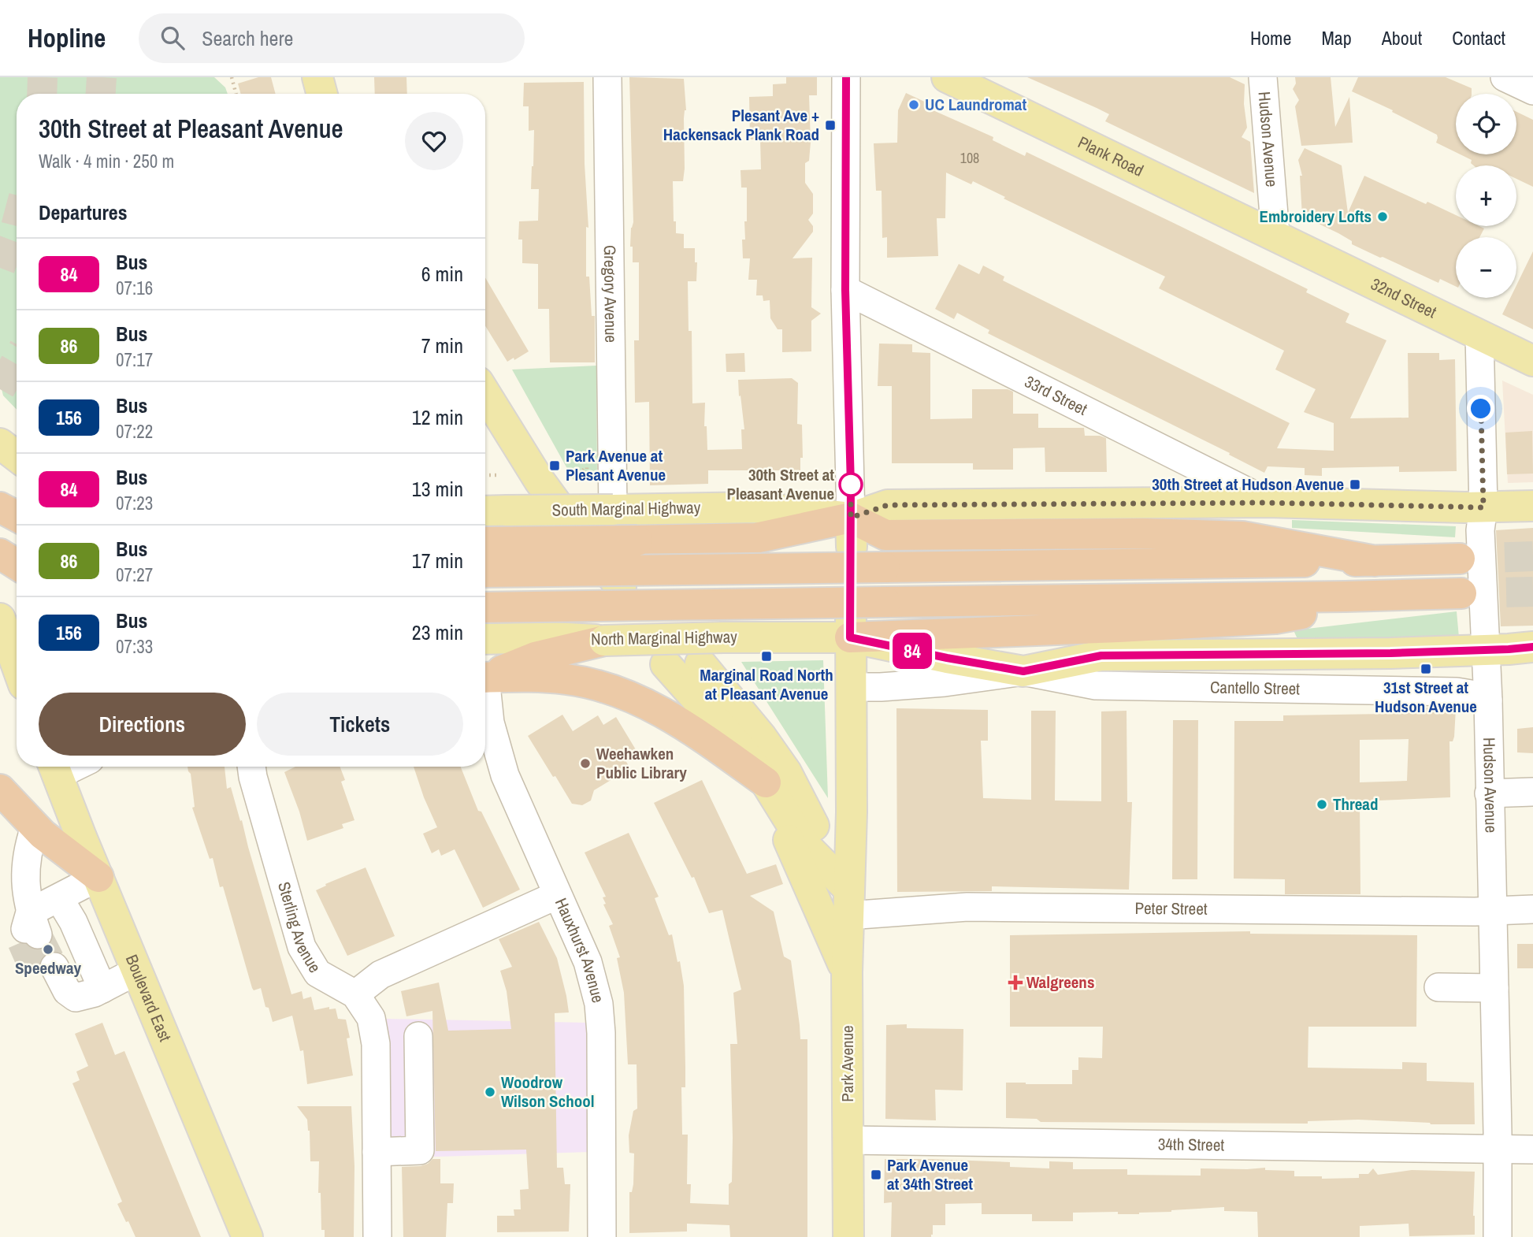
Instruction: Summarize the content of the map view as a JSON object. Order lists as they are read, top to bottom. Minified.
{"streets":{"main road":["Plank Road","32nd Street","South Marginal Highway","North Marginal Highway","Cantello Street","Boulevard East","Park Avenue"],"street":["Hudson Avenue","Gregory Avenue","33rd Street","Peter Street","Sterling Avenue","Hauxhurst Avenue","34th Street"]},"crossings":[["Hudson Avenue","Plank Road"],["Hudson Avenue","32nd Street"],["Hudson Avenue","South Marginal Highway"],["Hudson Avenue","Cantello Street"],["Hudson Avenue","Peter Street"],["Hudson Avenue","34th Street"],["Plank Road","32nd Street"],["Gregory Avenue","South Marginal Highway"],["33rd Street","South Marginal Highway"],["North Marginal Highway","Cantello Street"],["North Marginal Highway","Park Avenue"],["Cantello Street","Park Avenue"],["Peter Street","Park Avenue"],["Park Avenue","34th Street"]],"places":{"other":["UC Laundromat","Embroidery Lofts","30th Street at Pleasant Avenue","Weehawken Public Library","Thread","Speedway","Woodrow Wilson School"],"transit":["Plesant Ave + Hackensack Plank Road","Park Avenue at Plesant Avenue","30th Street at Hudson Avenue","Marginal Road North at Pleasant Avenue","31st Street at Hudson Avenue","Park Avenue at 34th Street"],"health":["Walgreens"]},"lines":["bus line 84"],"house_numbers":["108"],"page":{"header":"Hopline","search":"Search here","nav":["Home","Map","About","Contact"],"on_map":"84","map_buttons":["+","−"],"heading":[["30th Street at Pleasant Avenue","Walk · 4 min · 250 m"],"Departures"],"list":[{"mark":"84","name":"Bus","note":"07:16","value":"6 min"},{"mark":"86","name":"Bus","note":"07:17","value":"7 min"},{"mark":"156","name":"Bus","note":"07:22","value":"12 min"},{"mark":"84","name":"Bus","note":"07:23","value":"13 min"},{"mark":"86","name":"Bus","note":"07:27","value":"17 min"},{"mark":"156","name":"Bus","note":"07:33","value":"23 min"}],"buttons":["Directions","Tickets"]}}
